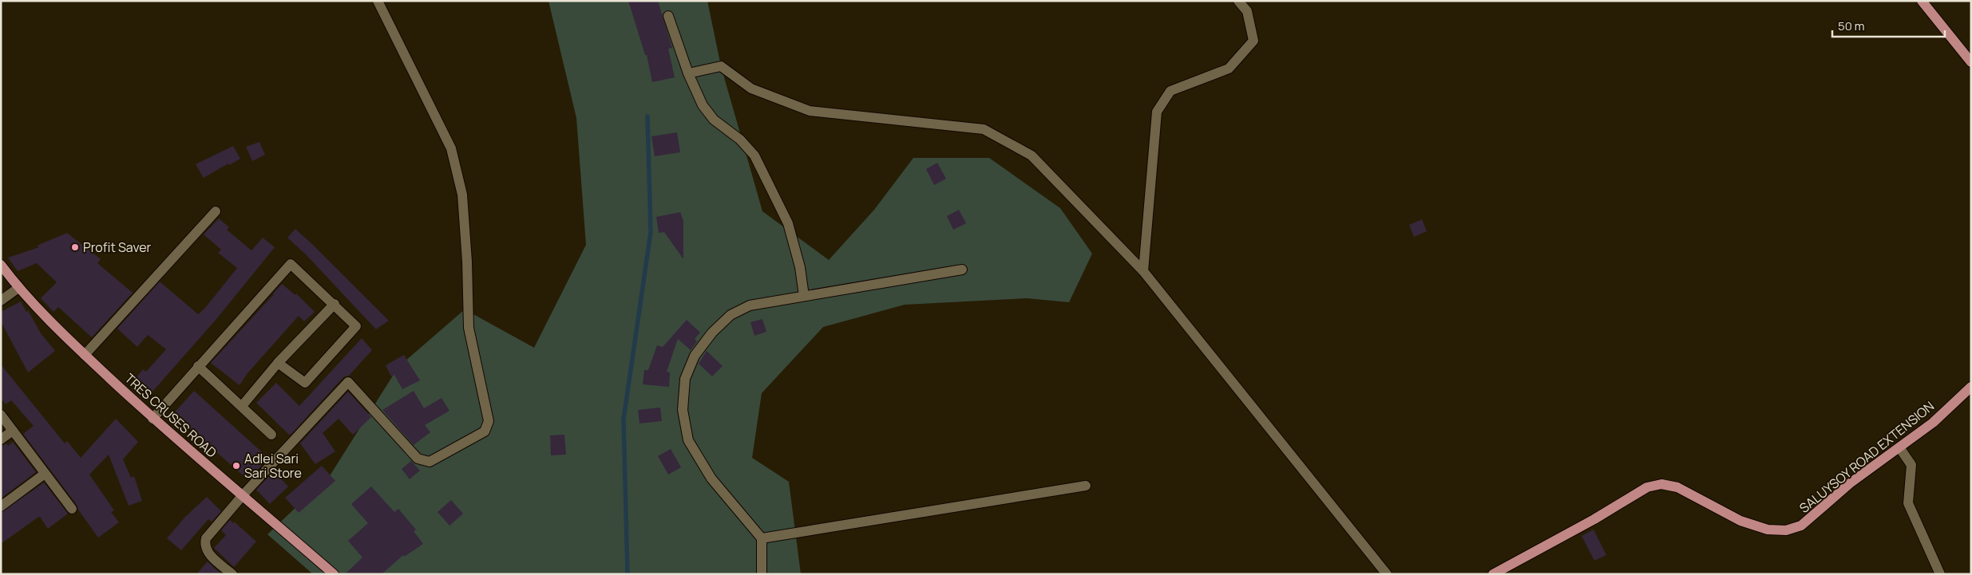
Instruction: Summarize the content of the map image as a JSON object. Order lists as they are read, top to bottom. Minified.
{"streets":{"main road":["TRES CRUSES ROAD","SALUYSOY ROAD EXTENSION"]},"places":["Profit Saver","Adlei Sari Sari Store"],"scale_bar":"50 m"}
